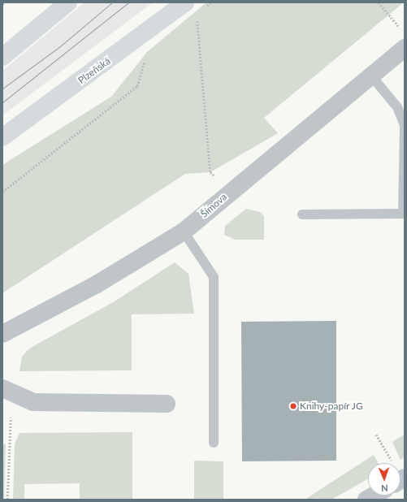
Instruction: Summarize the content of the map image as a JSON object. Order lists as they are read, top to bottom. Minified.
{"streets":{"main road":["Plzeňská"],"street":["Šímova"]},"places":["Knihy-papír JG"],"north":"bottom"}
